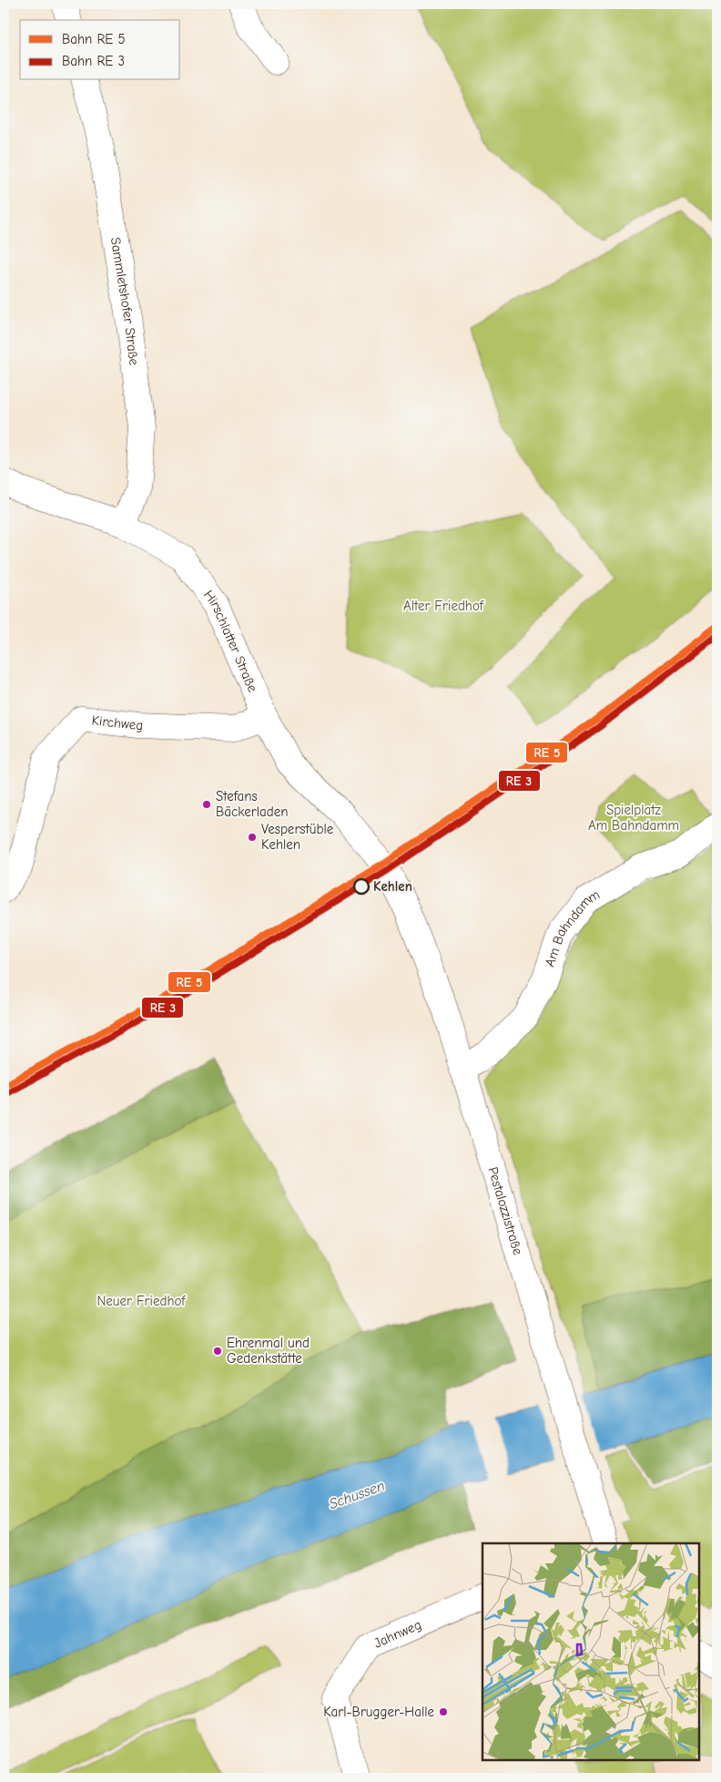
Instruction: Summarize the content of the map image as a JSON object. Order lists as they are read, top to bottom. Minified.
{"streets":{"street":["Sammletshofer Straße","Hirschlatter Straße","Kirchweg","Am Bahndamm","Pestalozzistraße","Jahnweg"]},"crossings":[["Sammletshofer Straße","Hirschlatter Straße"],["Hirschlatter Straße","Kirchweg"],["Hirschlatter Straße","Pestalozzistraße"],["Am Bahndamm","Pestalozzistraße"]],"water":["Schussen"],"parks":["Alter Friedhof","Spielplatz Am Bahndamm","Neuer Friedhof"],"places":["Stefans Bäckerladen","Vesperstüble Kehlen","Kehlen","Ehrenmal und Gedenkstätte","Karl-Brugger-Halle"],"legend":["Bahn RE 5","Bahn RE 3"]}
